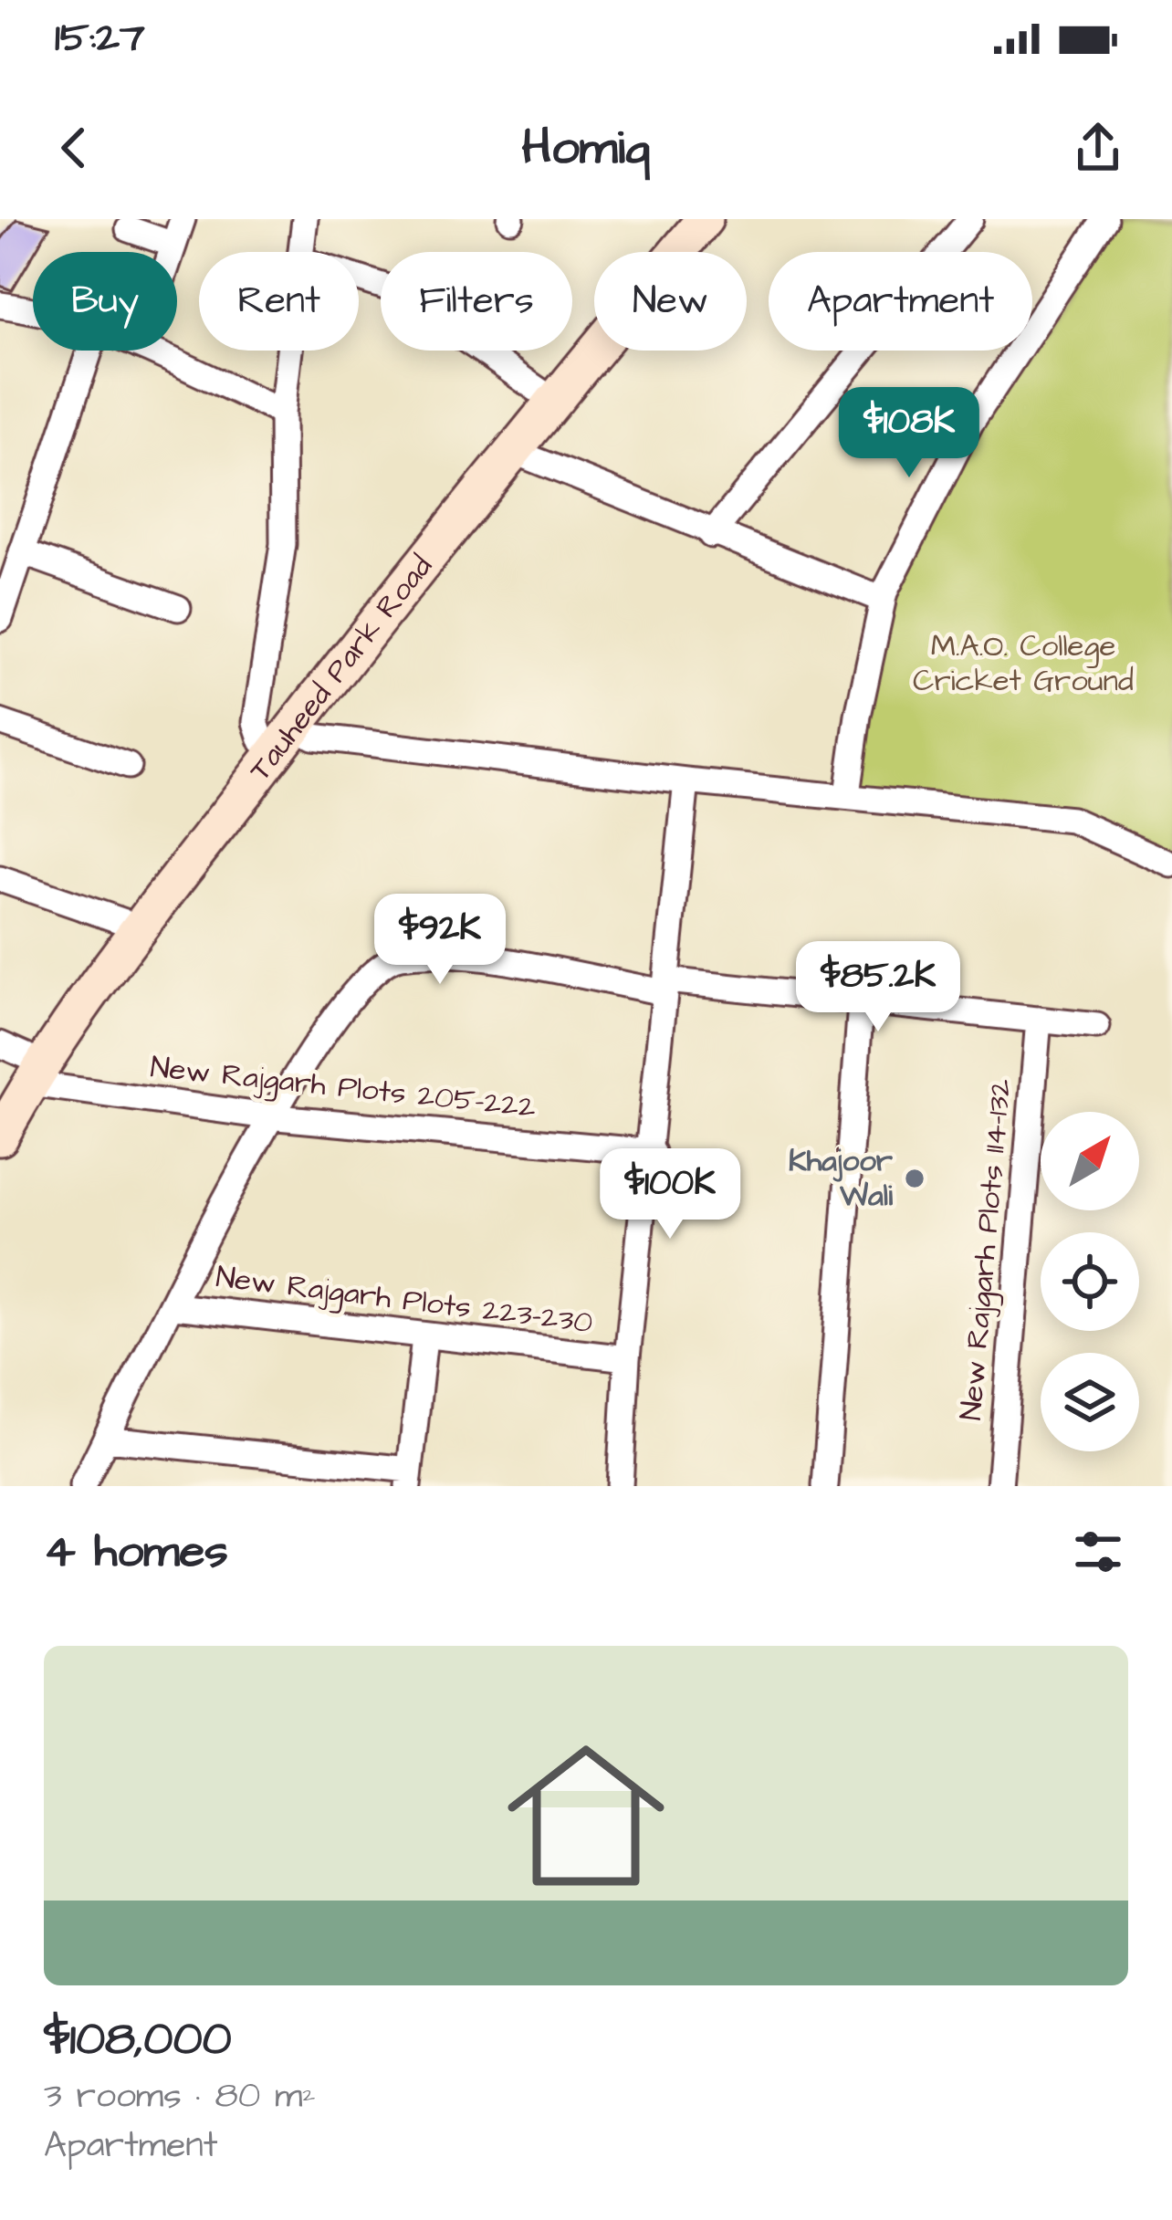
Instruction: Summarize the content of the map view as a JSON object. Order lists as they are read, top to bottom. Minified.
{"streets":{"main road":["Tauheed Park Road"],"street":["New Rajgarh Plots 205-222","New Rajgarh Plots 114-132","New Rajgarh Plots 223-230"]},"crossings":[["Tauheed Park Road","New Rajgarh Plots 205-222"]],"parks":["M.A.O. College Cricket Ground"],"places":["Khajoor Wali"],"north":"top right","page":{"status":"15:27","header":"Homiq","chip":["Buy","Rent","Filters","New","Apartment"],"price":["$108K","$92K","$85.2K","$100K"],"heading":"4 homes","list":[{"name":"$108,000","note":"3 rooms · 80 m² · Apartment"}]}}
